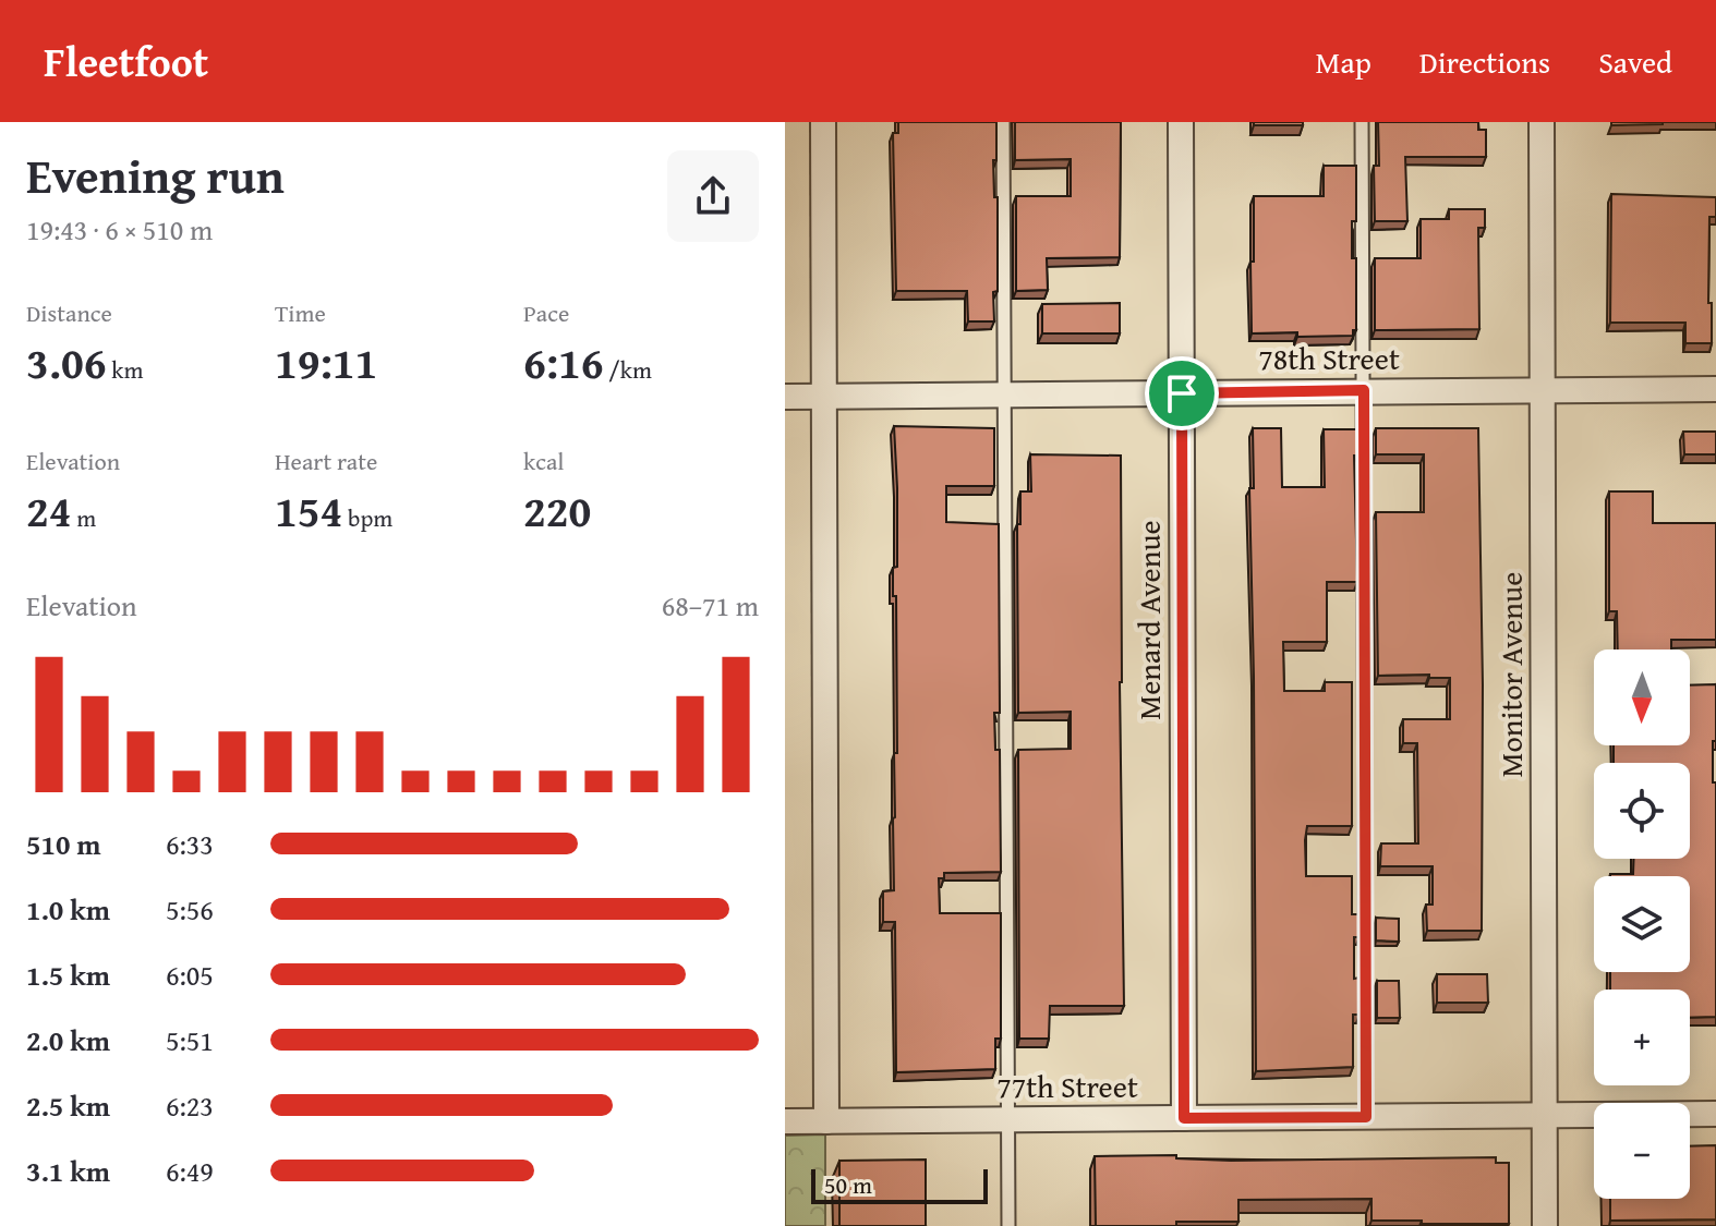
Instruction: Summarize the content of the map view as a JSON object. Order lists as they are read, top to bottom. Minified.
{"streets":{"street":["78th Street","Menard Avenue","Monitor Avenue","77th Street"]},"crossings":[["78th Street","Menard Avenue"],["78th Street","Monitor Avenue"],["Menard Avenue","77th Street"],["Monitor Avenue","77th Street"]],"scale_bar":"50 m","north":"bottom","page":{"header":"Fleetfoot","nav":["Map","Directions","Saved"],"heading":["Evening run","19:43 · 6 × 510 m"],"stats":[["Distance","3.06 km"],["Time","19:11"],["Pace","6:16 /km"],["Elevation","24 m"],["Heart rate","154 bpm"],["kcal","220"]],"chart":["Elevation","68–71 m"],"map_buttons":["+","−"],"list":[{"name":"510 m","note":"6:33"},{"name":"1.0 km","note":"5:56"},{"name":"1.5 km","note":"6:05"},{"name":"2.0 km","note":"5:51"},{"name":"2.5 km","note":"6:23"},{"name":"3.1 km","note":"6:49"}],"scale":"50 m"}}
